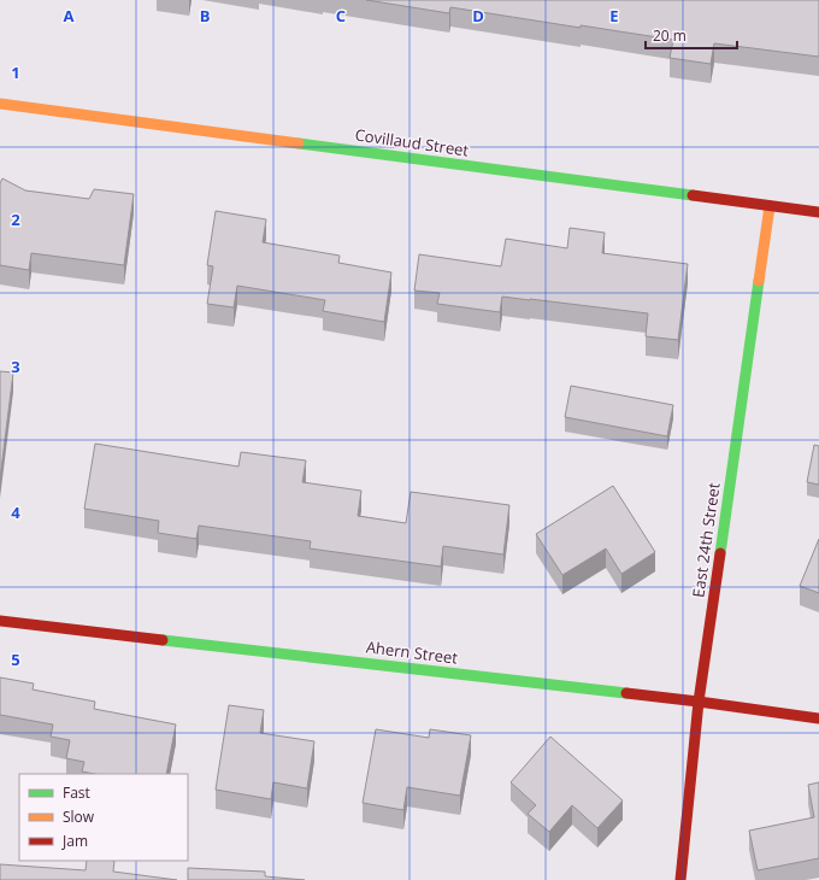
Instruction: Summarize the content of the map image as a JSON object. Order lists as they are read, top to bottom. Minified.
{"streets":{"street":["Covillaud Street","East 24th Street","Ahern Street"]},"crossings":[["Covillaud Street","East 24th Street"],["East 24th Street","Ahern Street"]],"legend":["Fast","Slow","Jam"],"scale_bar":"20 m","grid":{"columns":["A","B","C","D","E"],"rows":["1","2","3","4","5"]}}
